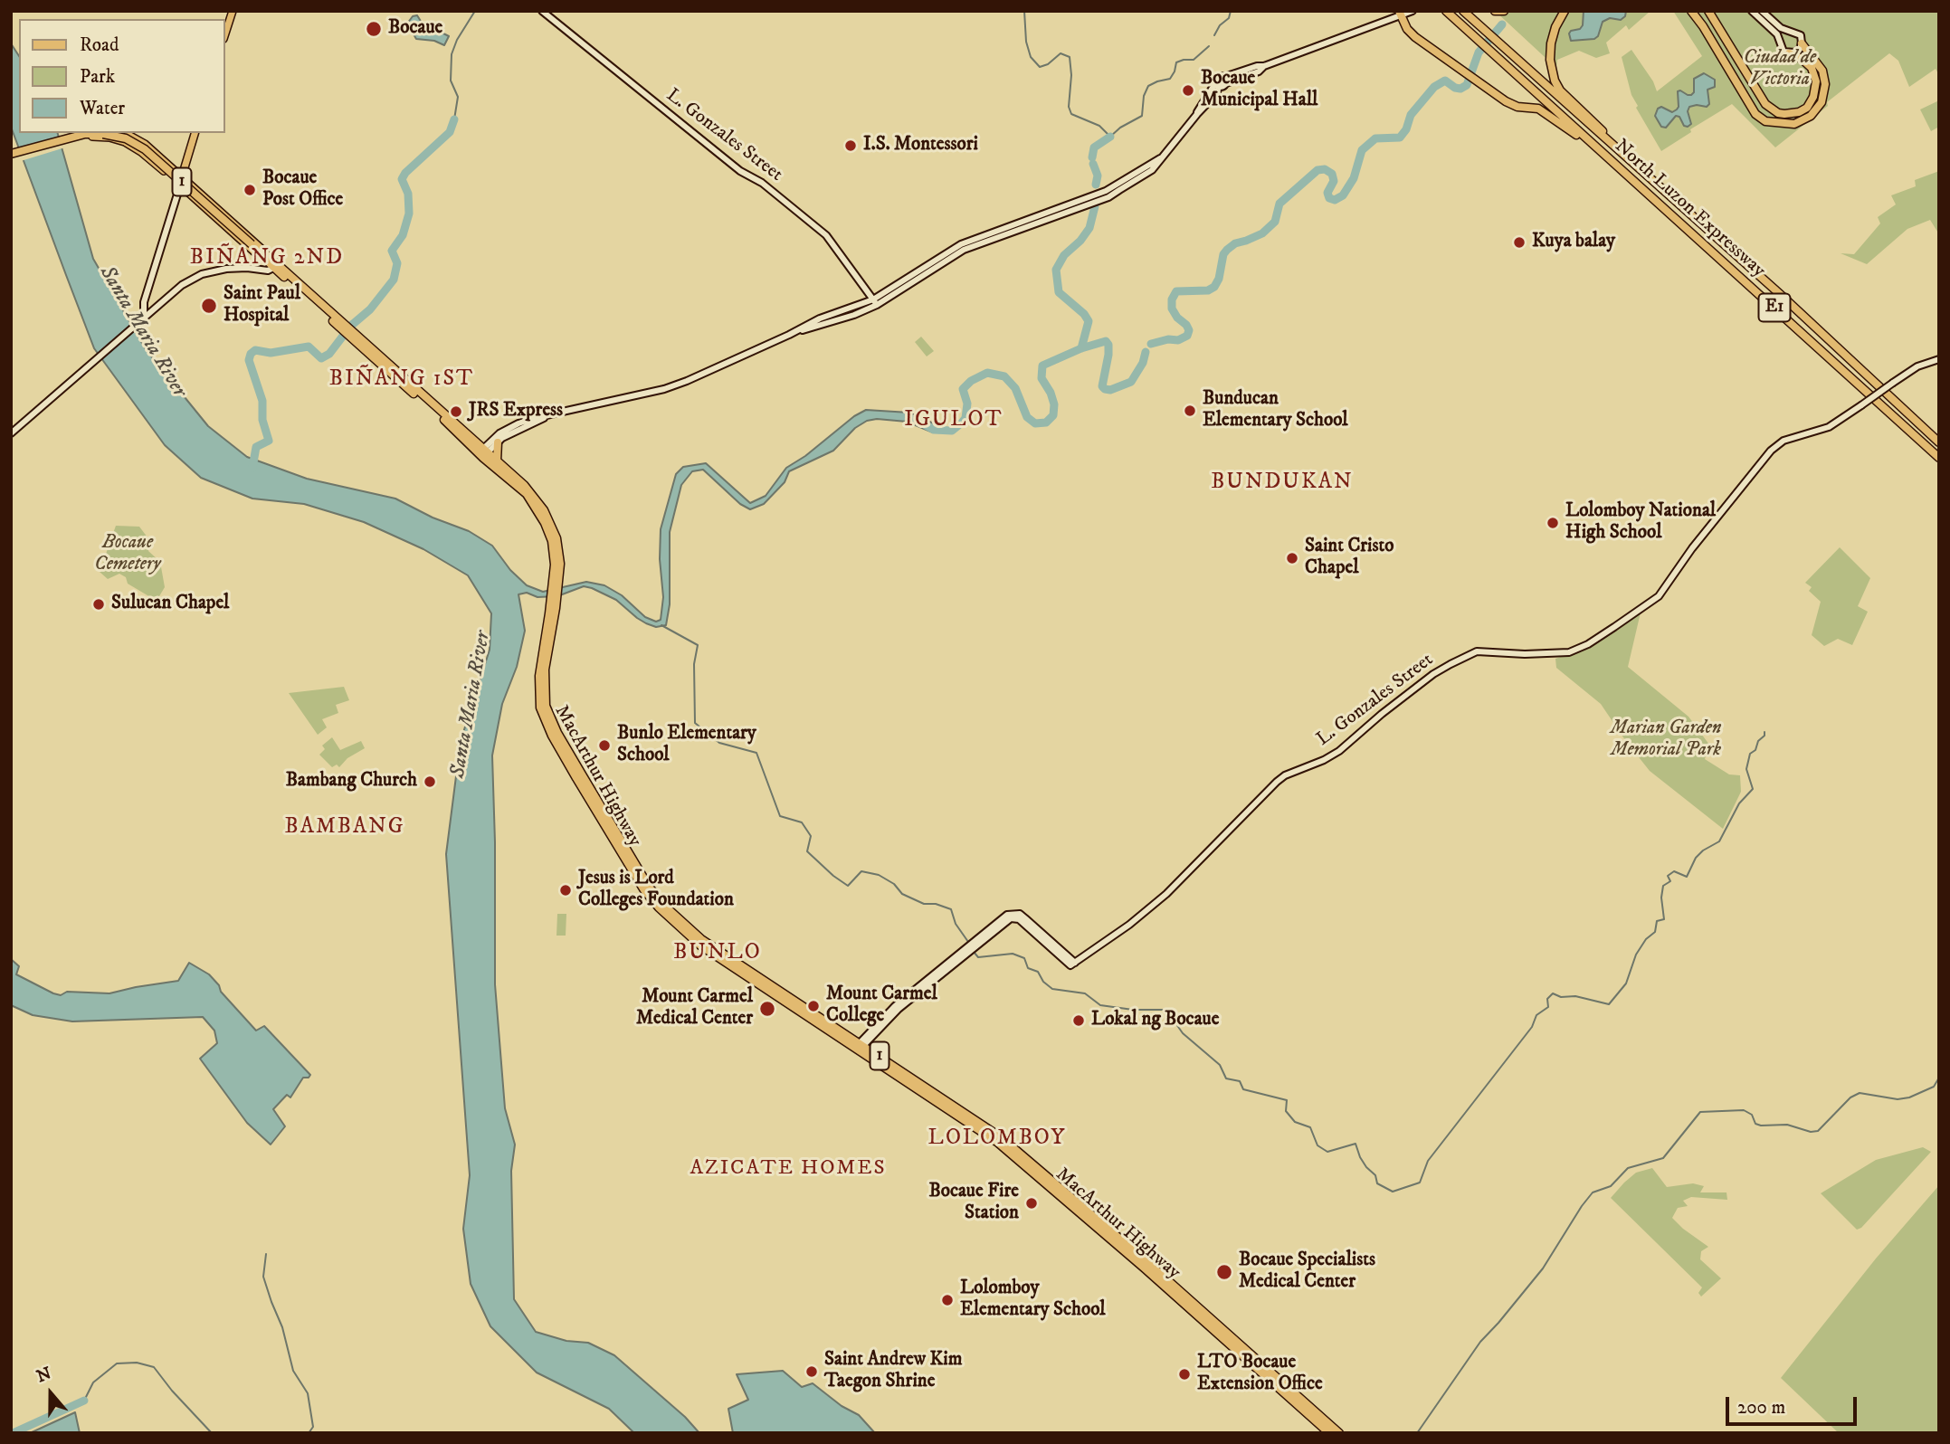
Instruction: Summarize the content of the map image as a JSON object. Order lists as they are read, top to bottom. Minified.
{"streets":{"highway":["1","North Luzon Expressway","E1","MacArthur Highway"],"street":["L. Gonzales Street"]},"crossings":[["L. Gonzales Street","MacArthur Highway"],["1","MacArthur Highway"]],"districts":["BIÑANG 2ND","BIÑANG 1ST","IGULOT","BUNDUKAN","BAMBANG","BUNLO","LOLOMBOY","AZICATE HOMES"],"water":["Santa Maria River"],"parks":["Ciudad de Victoria","Bocaue Cemetery","Marian Garden Memorial Park"],"places":["Bocaue","Bocaue Municipal Hall","I.S. Montessori","Bocaue Post Office","Kuya balay","Saint Paul Hospital","Bunducan Elementary School","JRS Express","Lolomboy National High School","Saint Cristo Chapel","Sulucan Chapel","Bunlo Elementary School","Bambang Church","Jesus is Lord Colleges Foundation","Mount Carmel College","Mount Carmel Medical Center","Lokal ng Bocaue","Bocaue Fire Station","Bocaue Specialists Medical Center","Lolomboy Elementary School","Saint Andrew Kim Taegon Shrine","LTO Bocaue Extension Office"],"legend":["Road","Park","Water"],"scale_bar":"200 m","north":"top"}
